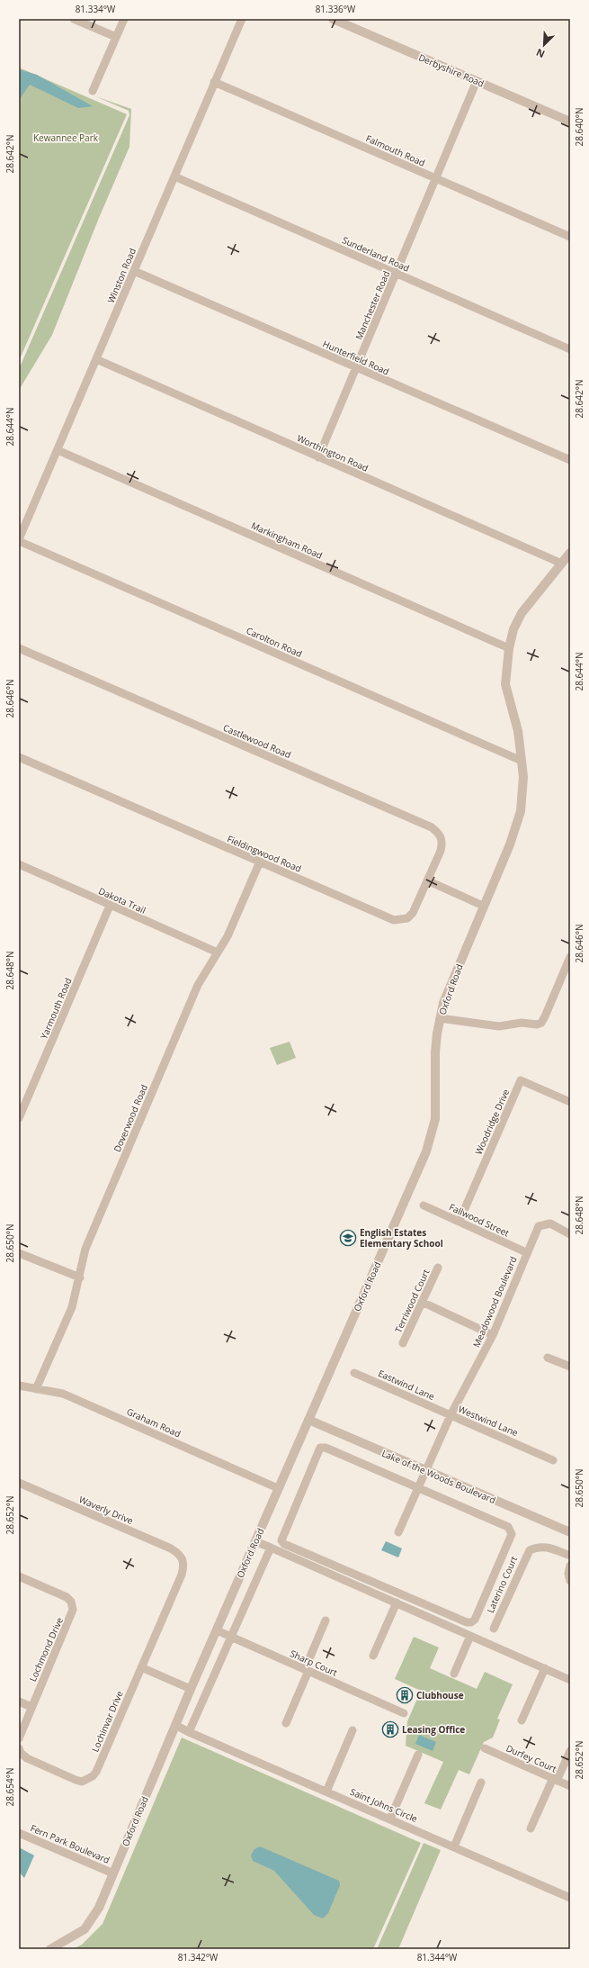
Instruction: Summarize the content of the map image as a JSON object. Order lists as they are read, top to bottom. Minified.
{"streets":{"street":["Derbyshire Road","Falmouth Road","Sunderland Road","Winston Road","Manchester Road","Hunterfield Road","Worthington Road","Markingham Road","Carolton Road","Castlewood Road","Fieldingwood Road","Dakota Trail","Oxford Road","Yarmouth Road","Doverwood Road","Woodridge Drive","Fallwood Street","Terriwood Court","Meadowood Boulevard","Eastwind Lane","Westwind Lane","Graham Road","Lake of the Woods Boulevard","Waverly Drive","Laterino Court","Lochmond Drive","Sharp Court","Lochinvar Drive","Durfey Court","Saint Johns Circle","Fern Park Boulevard"]},"crossings":[["Derbyshire Road","Manchester Road"],["Falmouth Road","Winston Road"],["Falmouth Road","Manchester Road"],["Sunderland Road","Winston Road"],["Sunderland Road","Manchester Road"],["Winston Road","Hunterfield Road"],["Winston Road","Worthington Road"],["Winston Road","Markingham Road"],["Winston Road","Carolton Road"],["Manchester Road","Hunterfield Road"],["Manchester Road","Worthington Road"],["Worthington Road","Oxford Road"],["Markingham Road","Oxford Road"],["Carolton Road","Oxford Road"],["Castlewood Road","Fieldingwood Road"],["Fieldingwood Road","Doverwood Road"],["Dakota Trail","Yarmouth Road"],["Dakota Trail","Doverwood Road"],["Oxford Road","Graham Road"],["Oxford Road","Lake of the Woods Boulevard"],["Oxford Road","Sharp Court"],["Oxford Road","Saint Johns Circle"],["Oxford Road","Fern Park Boulevard"],["Doverwood Road","Graham Road"],["Woodridge Drive","Fallwood Street"],["Fallwood Street","Meadowood Boulevard"],["Meadowood Boulevard","Eastwind Lane"],["Meadowood Boulevard","Westwind Lane"],["Eastwind Lane","Westwind Lane"],["Westwind Lane","Lake of the Woods Boulevard"],["Waverly Drive","Lochinvar Drive"]],"parks":["Kewannee Park"],"places":{"school or university":["English Estates Elementary School"],"building":["Clubhouse","Leasing Office"]},"north":"bottom left","coordinates":["81.334°W","81.336°W","28.640°N","28.642°N","28.644°N","28.646°N","28.648°N","28.650°N","28.652°N","28.654°N","81.342°W","81.344°W"]}
